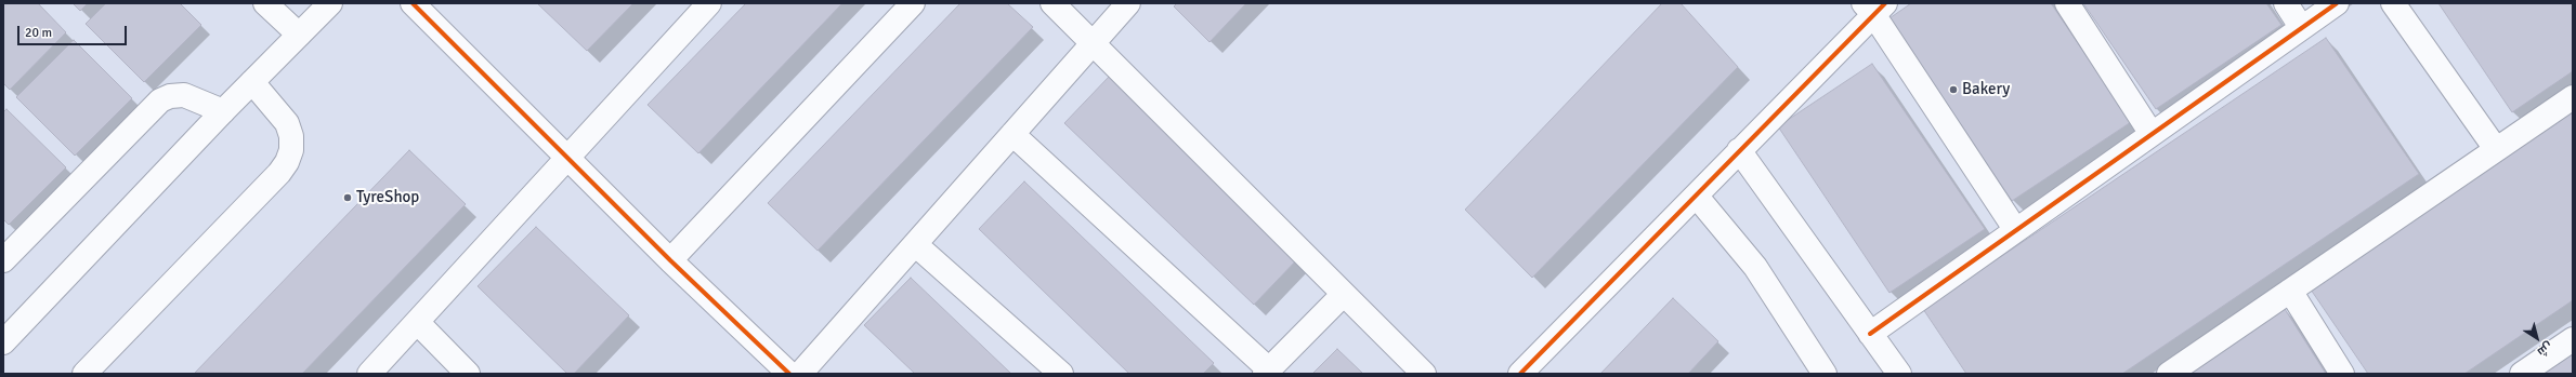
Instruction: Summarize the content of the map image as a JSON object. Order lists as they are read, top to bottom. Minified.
{"places":["Bakery","TyreShop"],"scale_bar":"20 m","north":"bottom right"}
